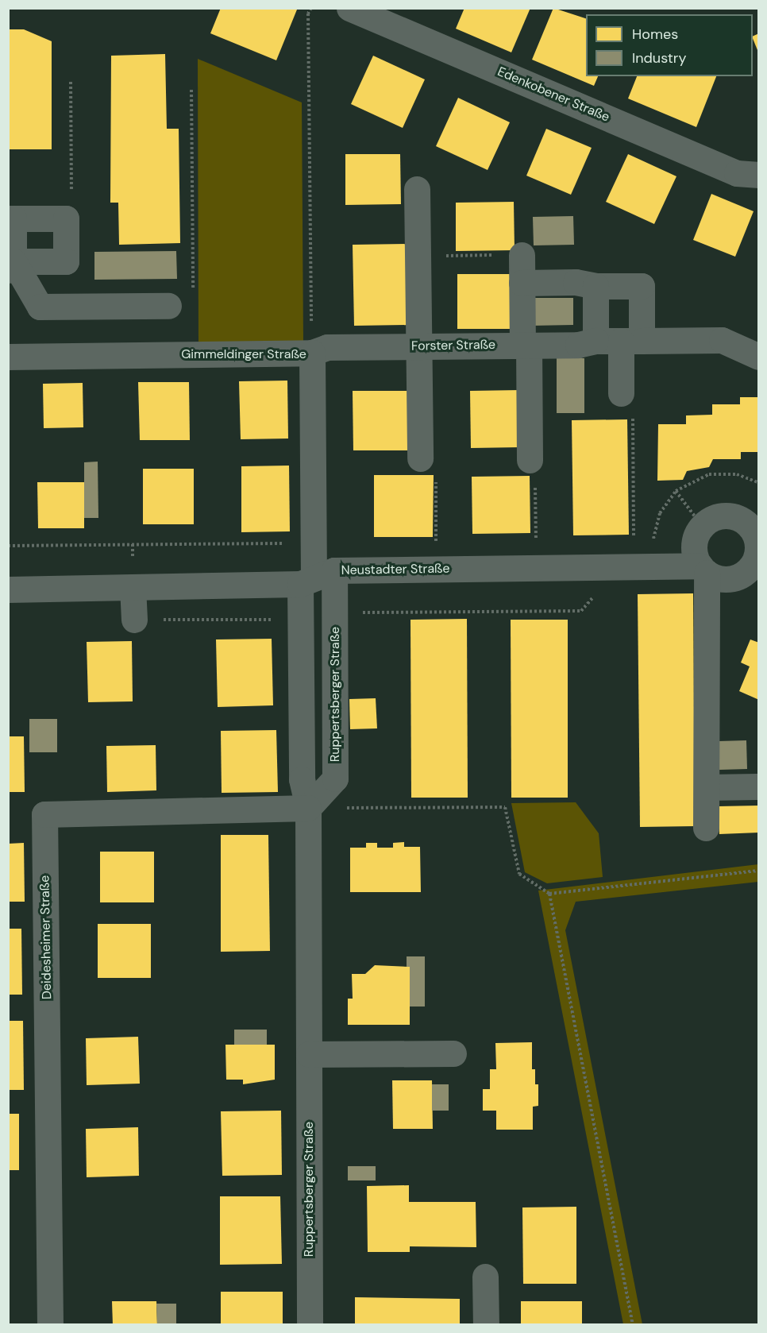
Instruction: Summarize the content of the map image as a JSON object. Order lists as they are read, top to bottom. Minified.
{"streets":{"street":["Edenkobener Straße","Forster Straße","Gimmeldinger Straße","Neustadter Straße","Ruppertsberger Straße","Deidesheimer Straße"]},"crossings":[["Forster Straße","Gimmeldinger Straße"],["Gimmeldinger Straße","Neustadter Straße"],["Gimmeldinger Straße","Ruppertsberger Straße"],["Neustadter Straße","Ruppertsberger Straße"],["Ruppertsberger Straße","Deidesheimer Straße"]],"legend":["Homes","Industry"]}
